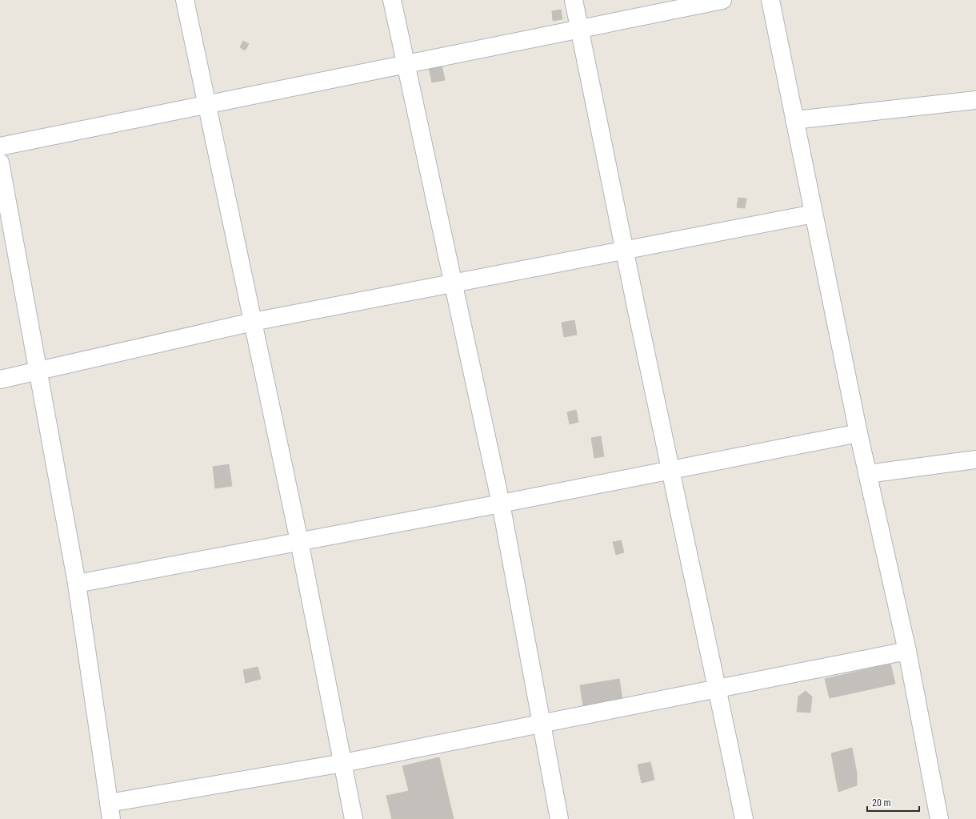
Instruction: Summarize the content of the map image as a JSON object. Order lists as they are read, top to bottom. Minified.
{"scale_bar":"20 m"}
